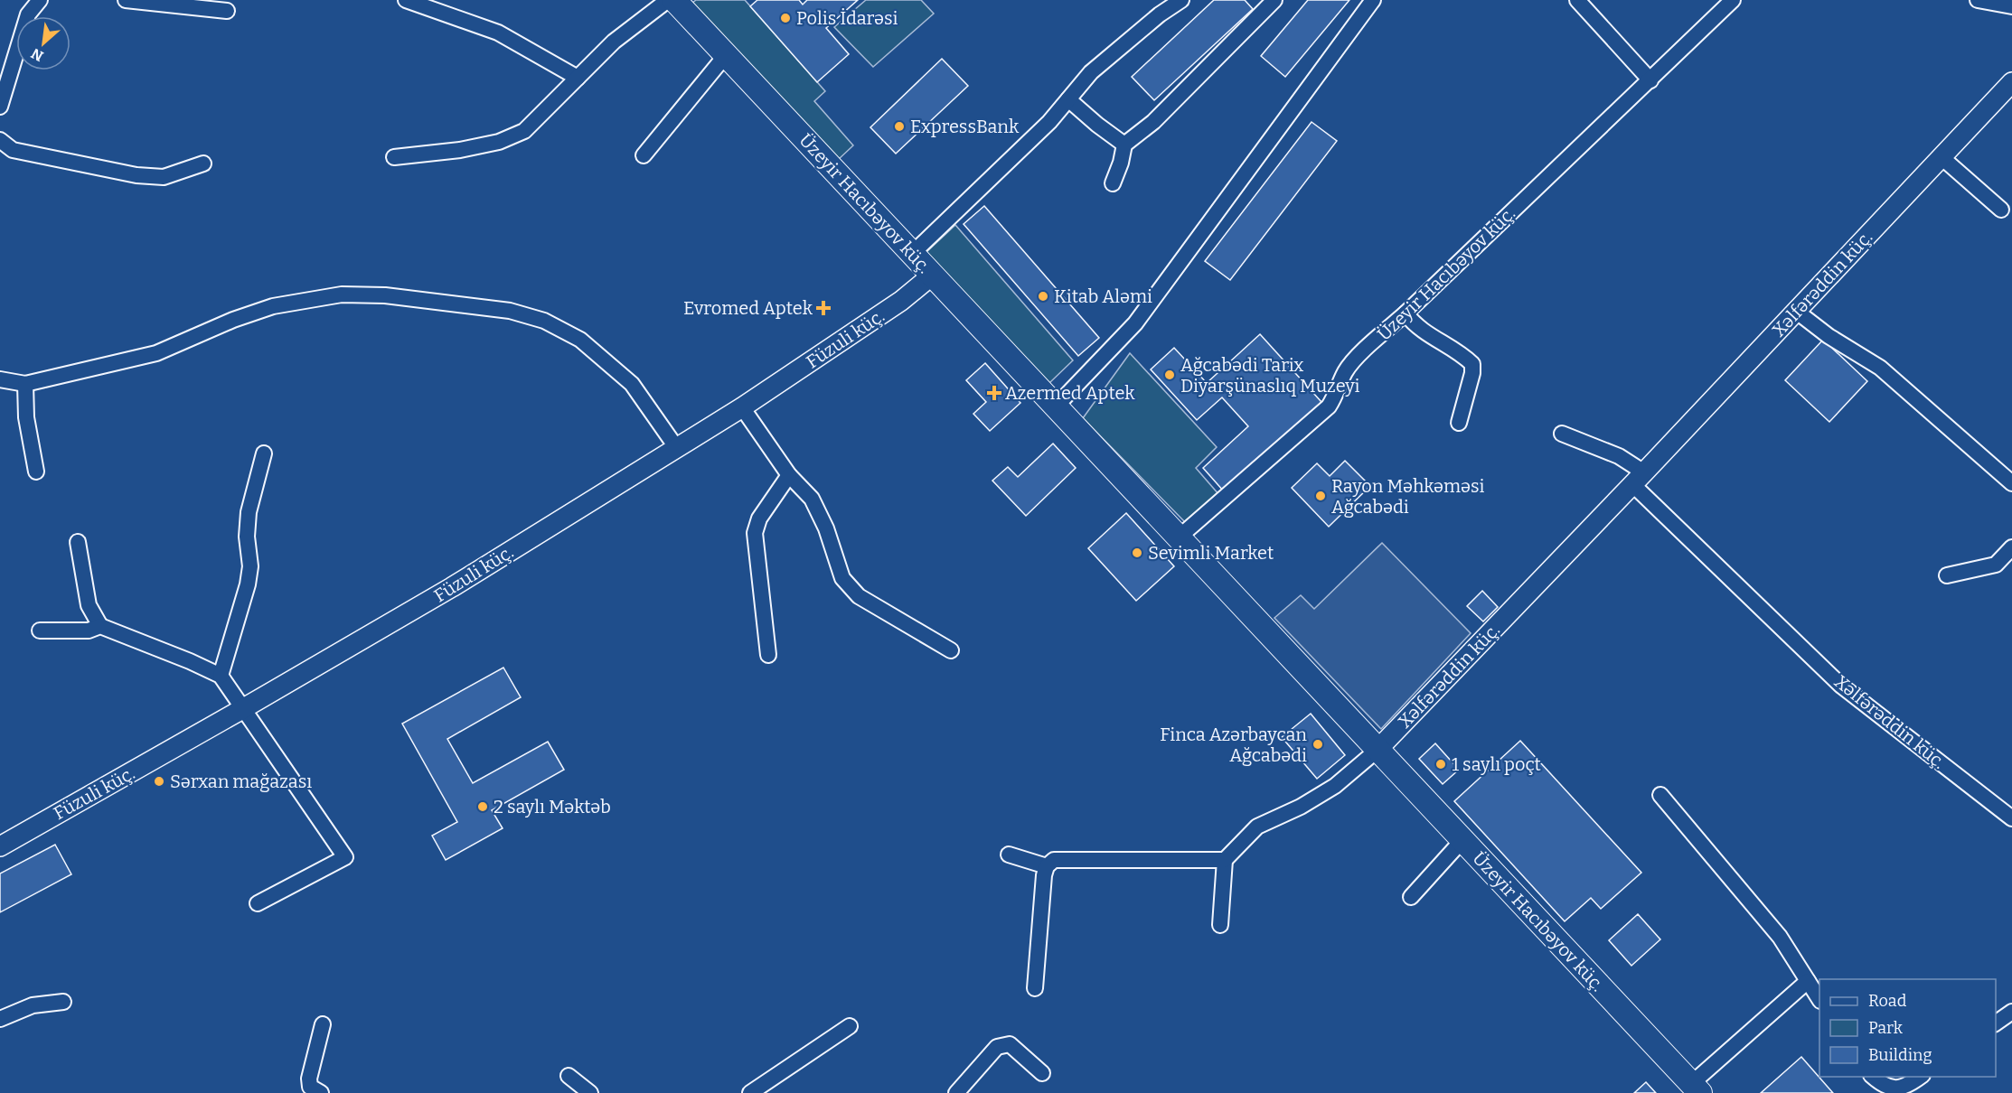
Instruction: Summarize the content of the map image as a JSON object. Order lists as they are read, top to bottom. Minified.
{"streets":{"main road":["Üzeyir Hacıbəyov küç."],"street":["Xəlfərəddin küç.","Füzuli küç."]},"crossings":[["Üzeyir Hacıbəyov küç.","Xəlfərəddin küç."],["Üzeyir Hacıbəyov küç.","Füzuli küç."]],"places":{"other":["Polis İdarəsi","ExpressBank","Kitab Aləmi","Ağcabədi Tarix Diyarşünaslıq Muzeyi","Rayon Məhkəməsi Ağcabədi","Sevimli Market","Finca Azərbaycan Ağcabədi","1 saylı poçt","Sərxan mağazası","2 saylı Məktəb"],"health":["Evromed Aptek","Azermed Aptek"]},"legend":["Road","Park","Building"],"north":"bottom left"}
